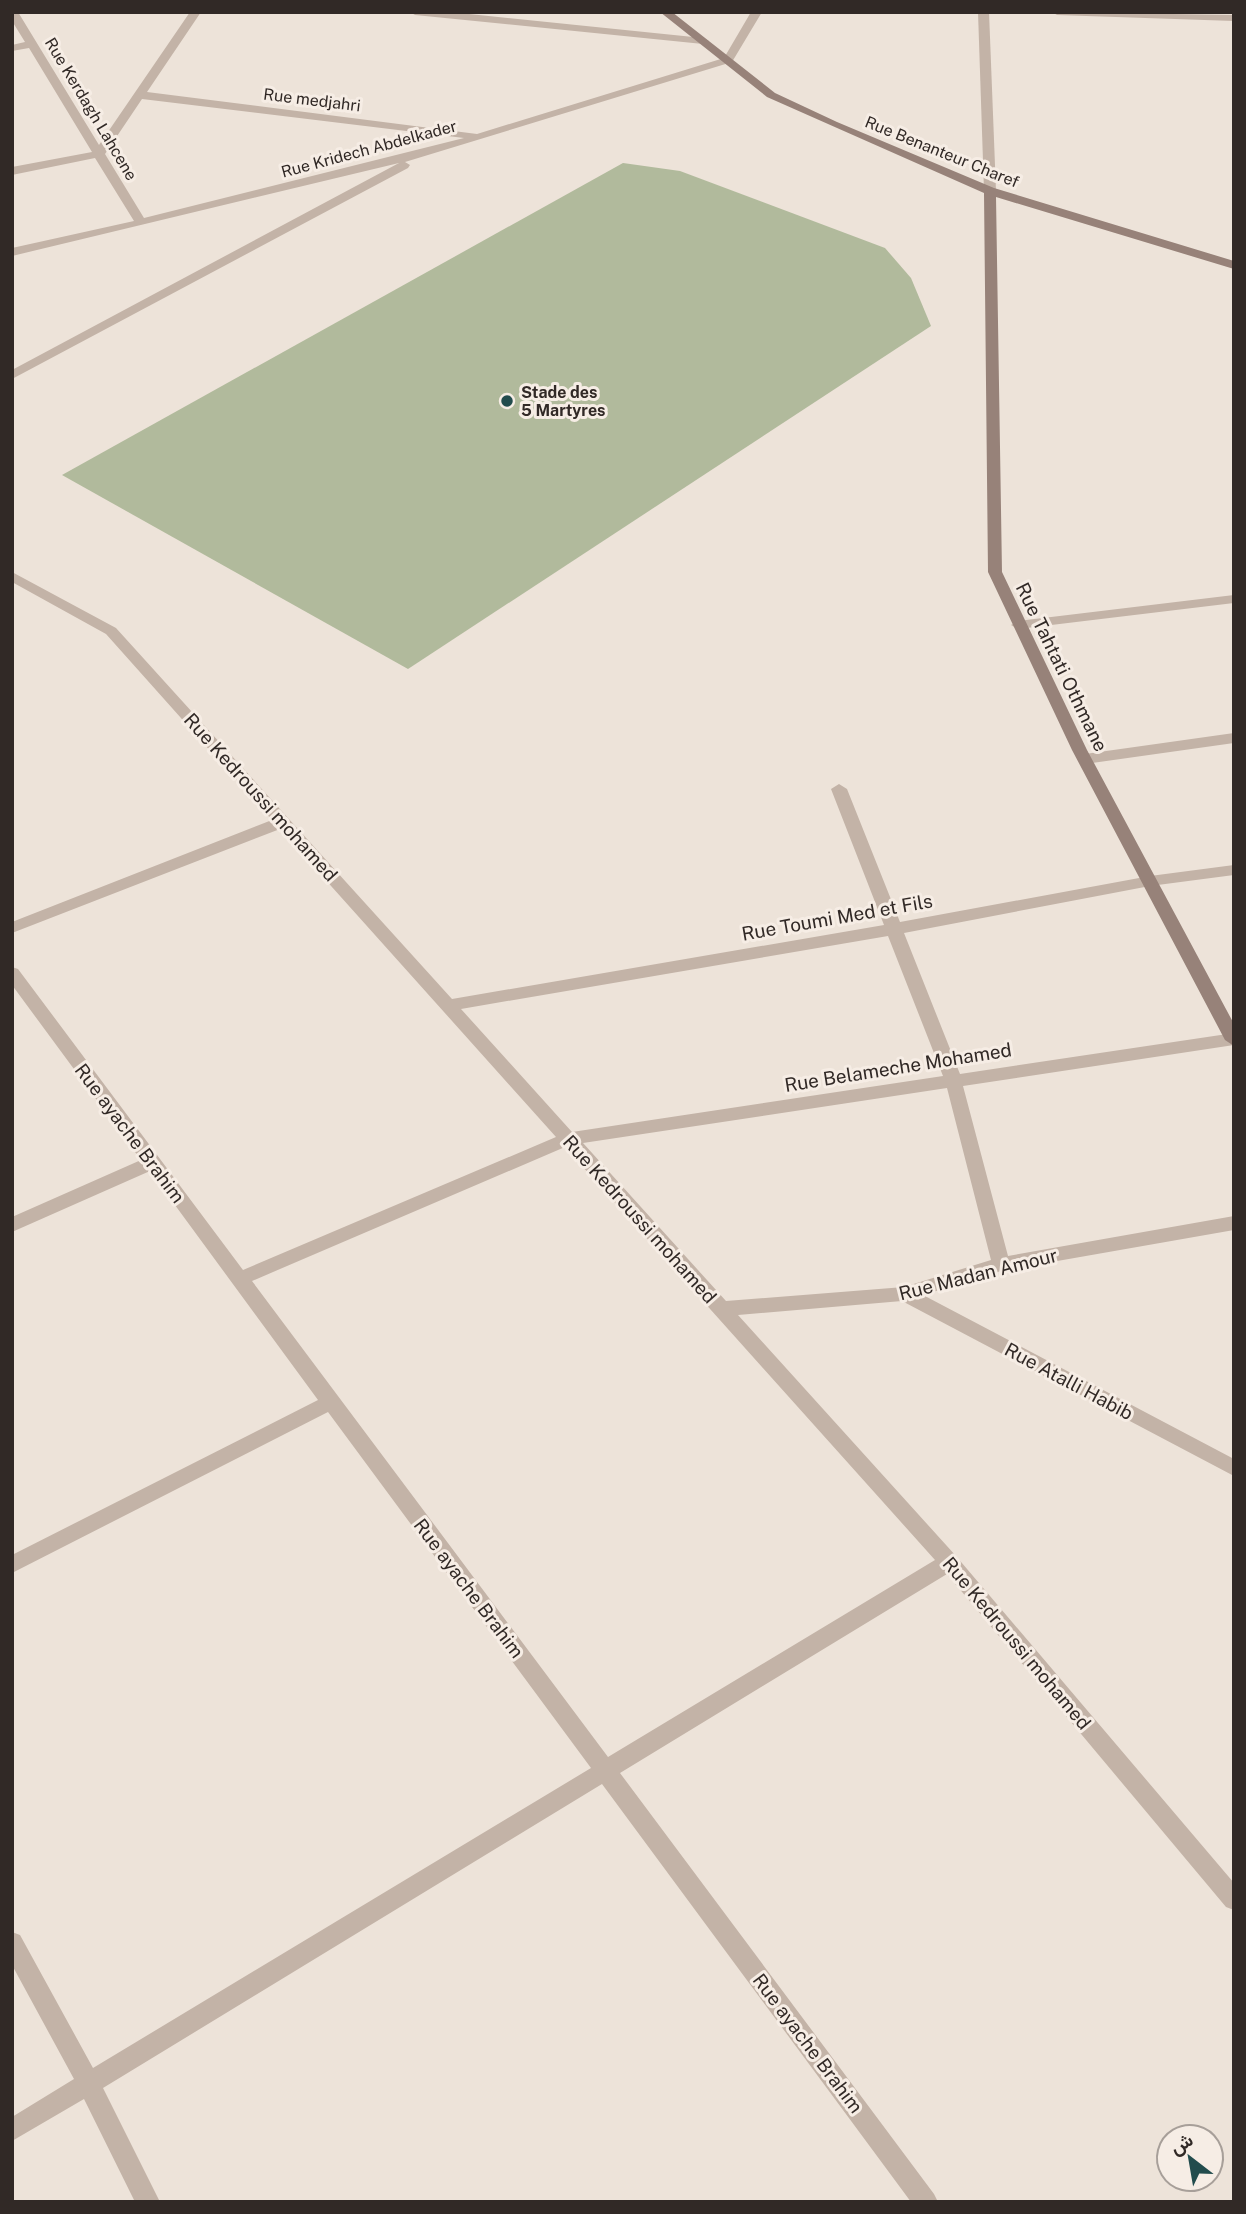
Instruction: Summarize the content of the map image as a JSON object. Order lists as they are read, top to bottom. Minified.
{"streets":{"main road":["Rue Benanteur Charef","Rue Tahtati Othmane"],"street":["Rue medjahri","Rue Kerdagh Lahcene","Rue Kridech Abdelkader","Rue Kedroussi mohamed","Rue Toumi Med et Fils","Rue Belameche Mohamed","Rue ayache Brahim","Rue Madan Amour","Rue Atalli Habib"]},"crossings":[["Rue medjahri","Rue Kridech Abdelkader"],["Rue Kerdagh Lahcene","Rue Kridech Abdelkader"],["Rue Kridech Abdelkader","Rue Benanteur Charef"],["Rue Benanteur Charef","Rue Tahtati Othmane"],["Rue Tahtati Othmane","Rue Toumi Med et Fils"],["Rue Tahtati Othmane","Rue Belameche Mohamed"],["Rue Kedroussi mohamed","Rue Toumi Med et Fils"],["Rue Kedroussi mohamed","Rue Belameche Mohamed"],["Rue Kedroussi mohamed","Rue Madan Amour"],["Rue Belameche Mohamed","Rue ayache Brahim"],["Rue Madan Amour","Rue Atalli Habib"]],"places":["Stade des 5 Martyres"],"north":"top left"}
